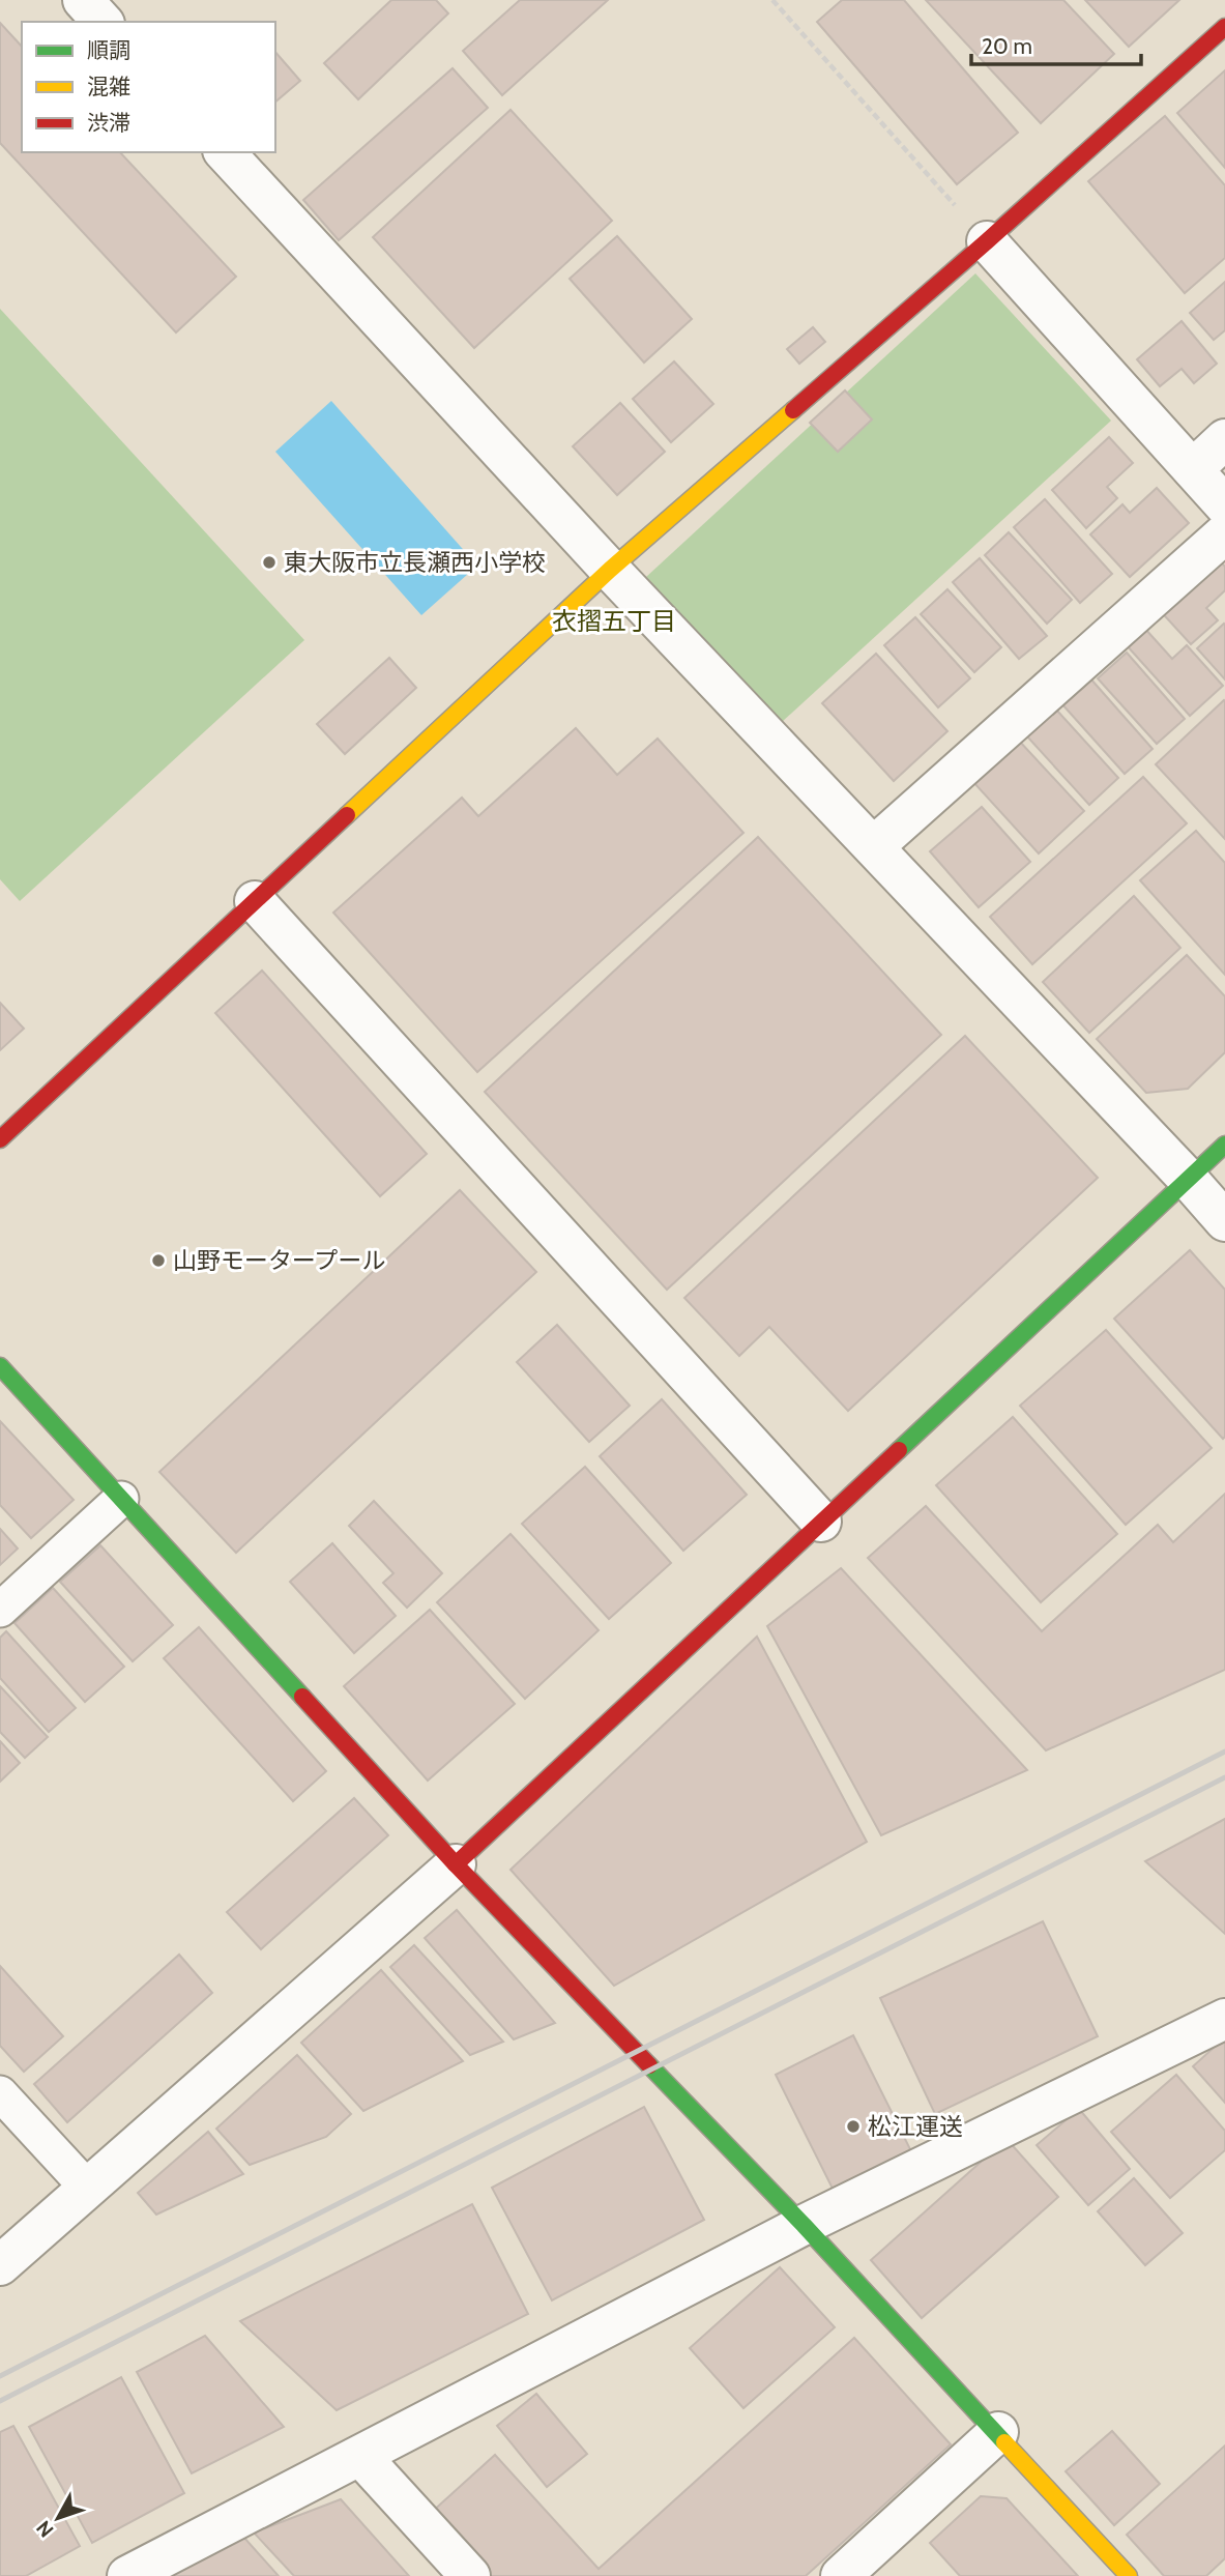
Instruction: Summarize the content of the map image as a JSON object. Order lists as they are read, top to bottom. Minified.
{"districts":["衣摺五丁目"],"places":["東大阪市立長瀬西小学校","山野モータープール","松江運送"],"legend":["順調","混雑","渋滞"],"scale_bar":"20 m","north":"bottom left"}
